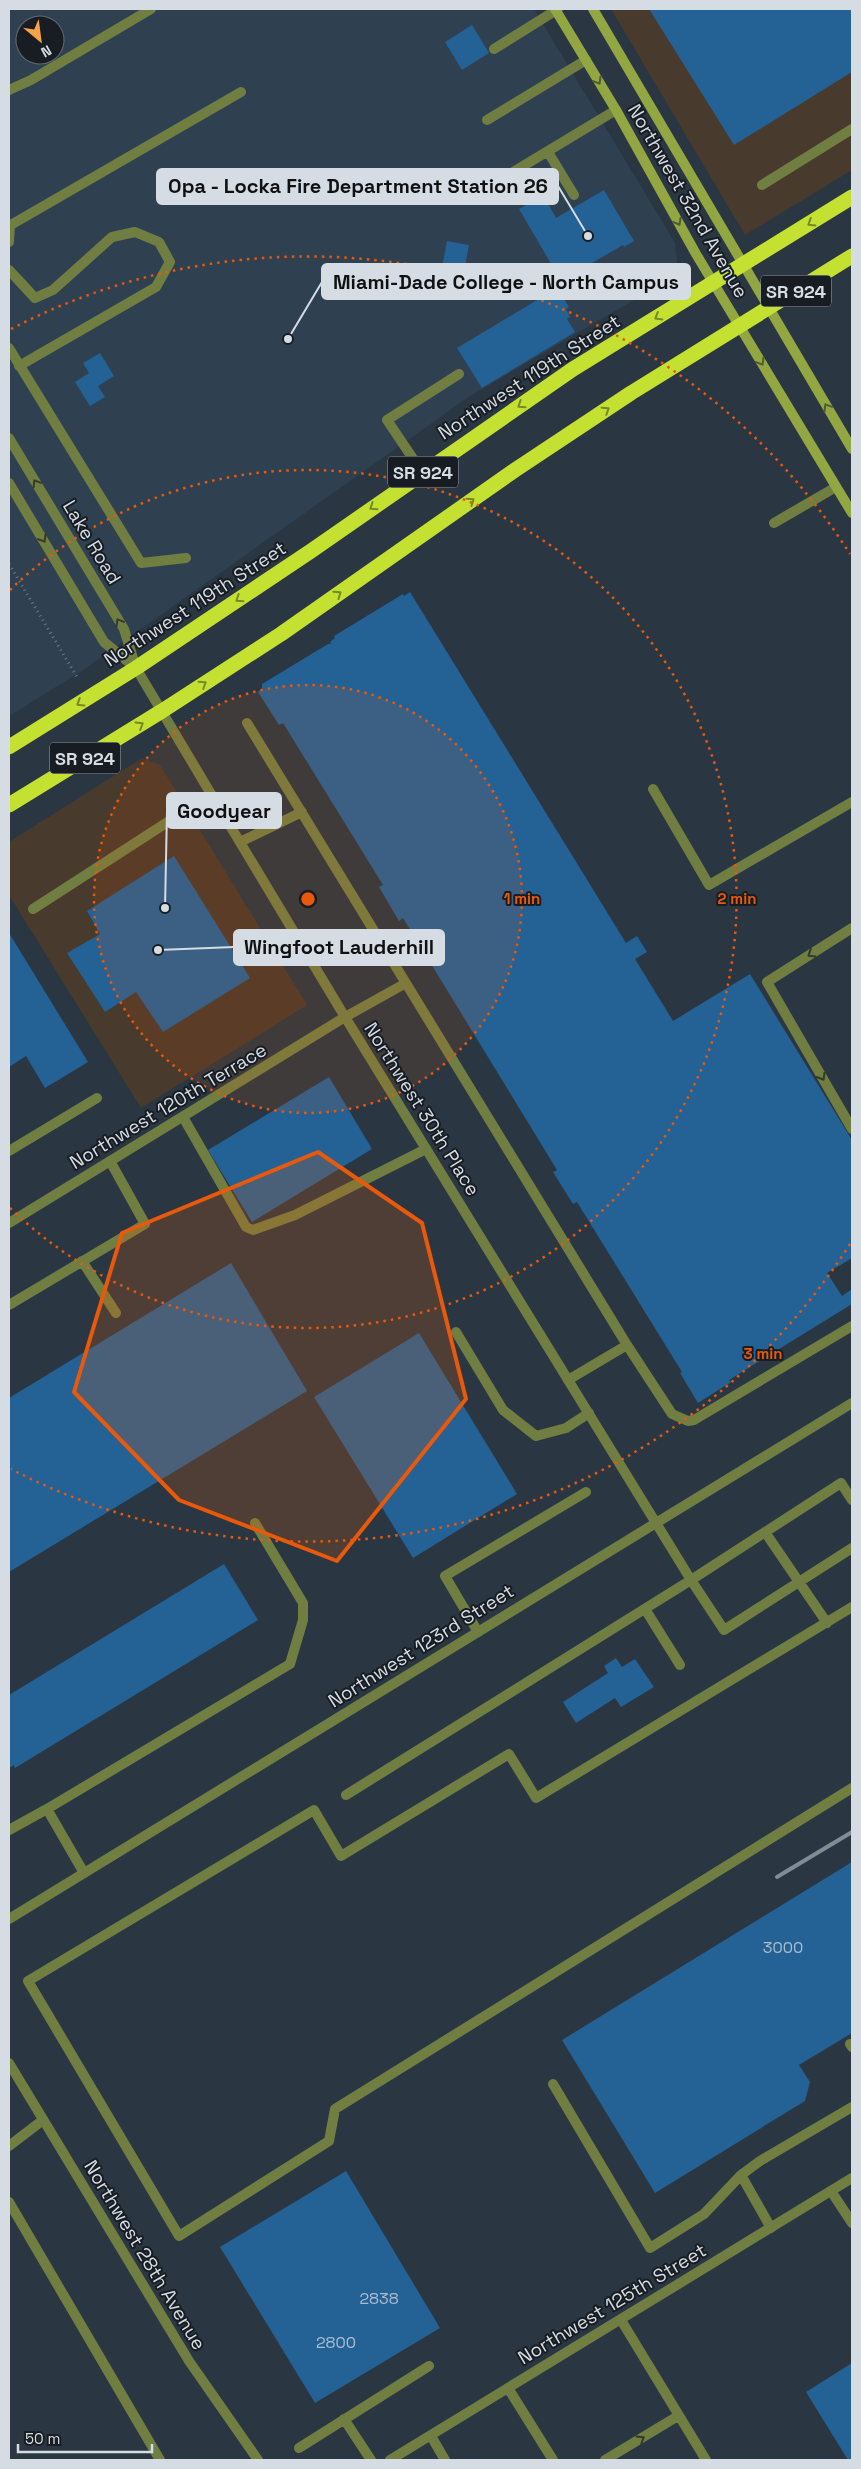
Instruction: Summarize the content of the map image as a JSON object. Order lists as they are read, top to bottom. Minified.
{"streets":{"highway":["SR 924","Northwest 119th Street"],"main road":["Northwest 32nd Avenue"],"street":["Lake Road","Northwest 120th Terrace","Northwest 30th Place","Northwest 123rd Street","Northwest 28th Avenue","Northwest 125th Street"]},"crossings":[["Northwest 32nd Avenue","SR 924"],["Northwest 32nd Avenue","Northwest 119th Street"],["SR 924","Lake Road"],["SR 924","Northwest 30th Place"],["Northwest 119th Street","Lake Road"],["Lake Road","Northwest 30th Place"],["Northwest 120th Terrace","Northwest 30th Place"],["Northwest 30th Place","Northwest 123rd Street"]],"places":["Opa - Locka Fire Department Station 26","Miami-Dade College - North Campus","Goodyear","Wingfoot Lauderhill"],"house_numbers":["3000","2838","2800"],"scale_bar":"50 m","north":"bottom right","rings":["1 min","2 min","3 min"]}
